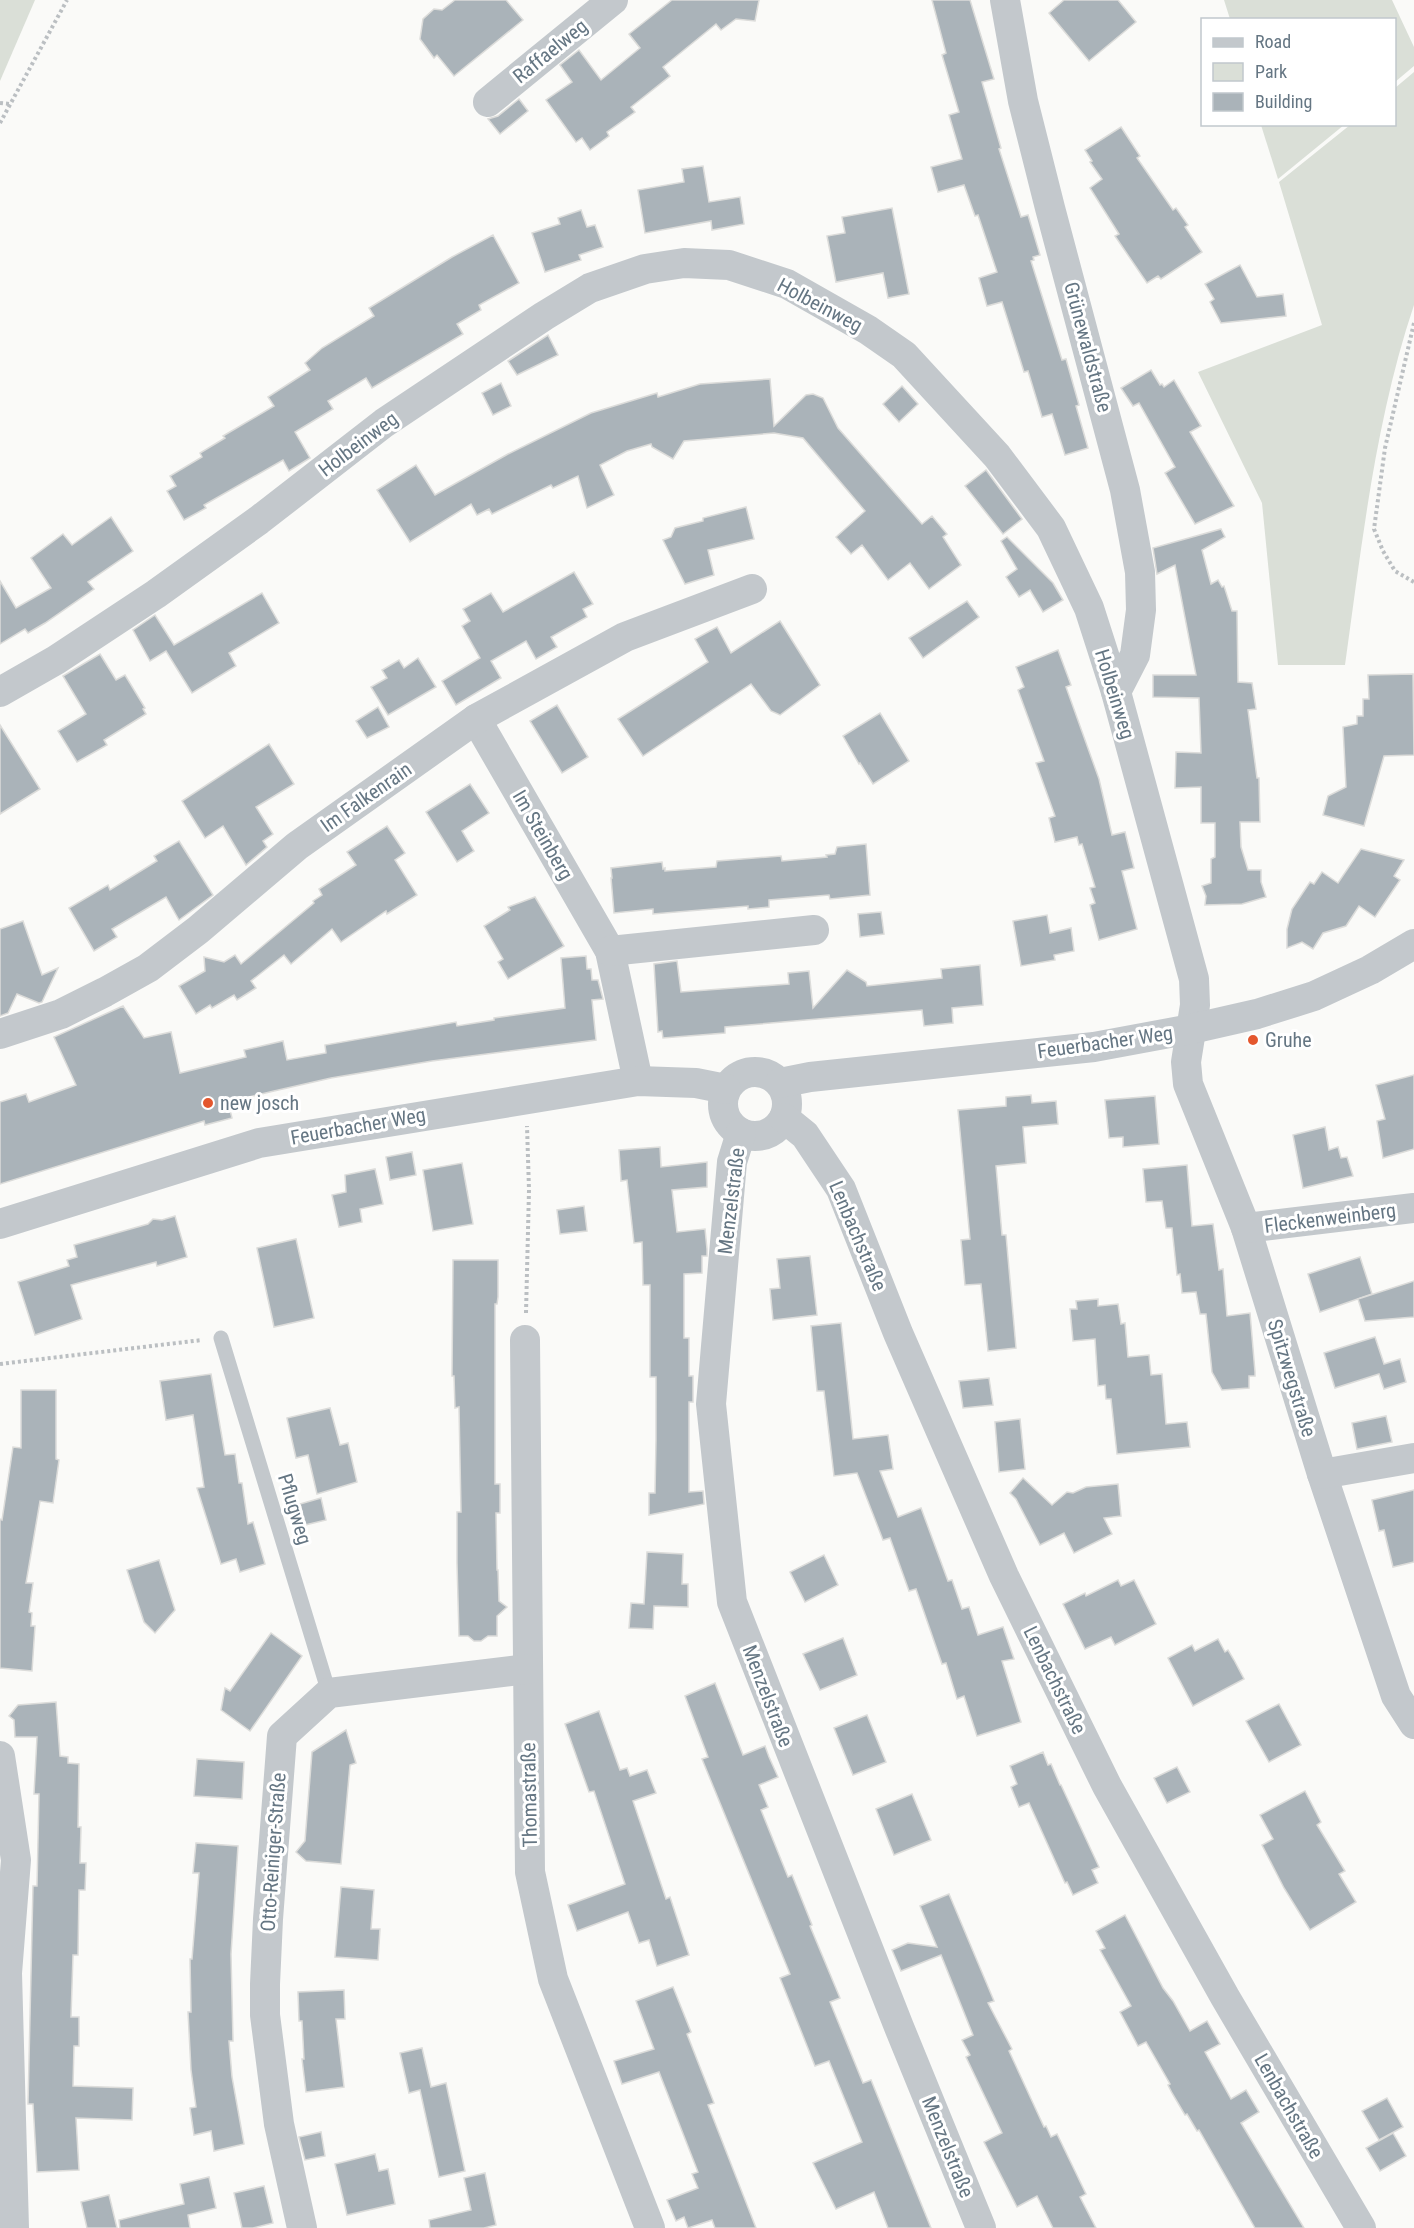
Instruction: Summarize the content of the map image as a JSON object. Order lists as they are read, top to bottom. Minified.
{"streets":{"street":["Raffaelweg","Holbeinweg","Grünewaldstraße","Im Falkenrain","Im Steinberg","Feuerbacher Weg","Menzelstraße","Fleckenweinberg","Lenbachstraße","Spitzwegstraße","Thomastraße","Otto-Reiniger-Straße"],"lane":["Pflugweg"]},"crossings":[["Holbeinweg","Grünewaldstraße"],["Holbeinweg","Feuerbacher Weg"],["Holbeinweg","Spitzwegstraße"],["Im Falkenrain","Im Steinberg"],["Im Steinberg","Feuerbacher Weg"],["Feuerbacher Weg","Menzelstraße"],["Feuerbacher Weg","Lenbachstraße"],["Feuerbacher Weg","Spitzwegstraße"],["Menzelstraße","Lenbachstraße"],["Fleckenweinberg","Spitzwegstraße"],["Pflugweg","Otto-Reiniger-Straße"]],"places":["Gruhe","new josch"],"legend":["Road","Park","Building"]}
